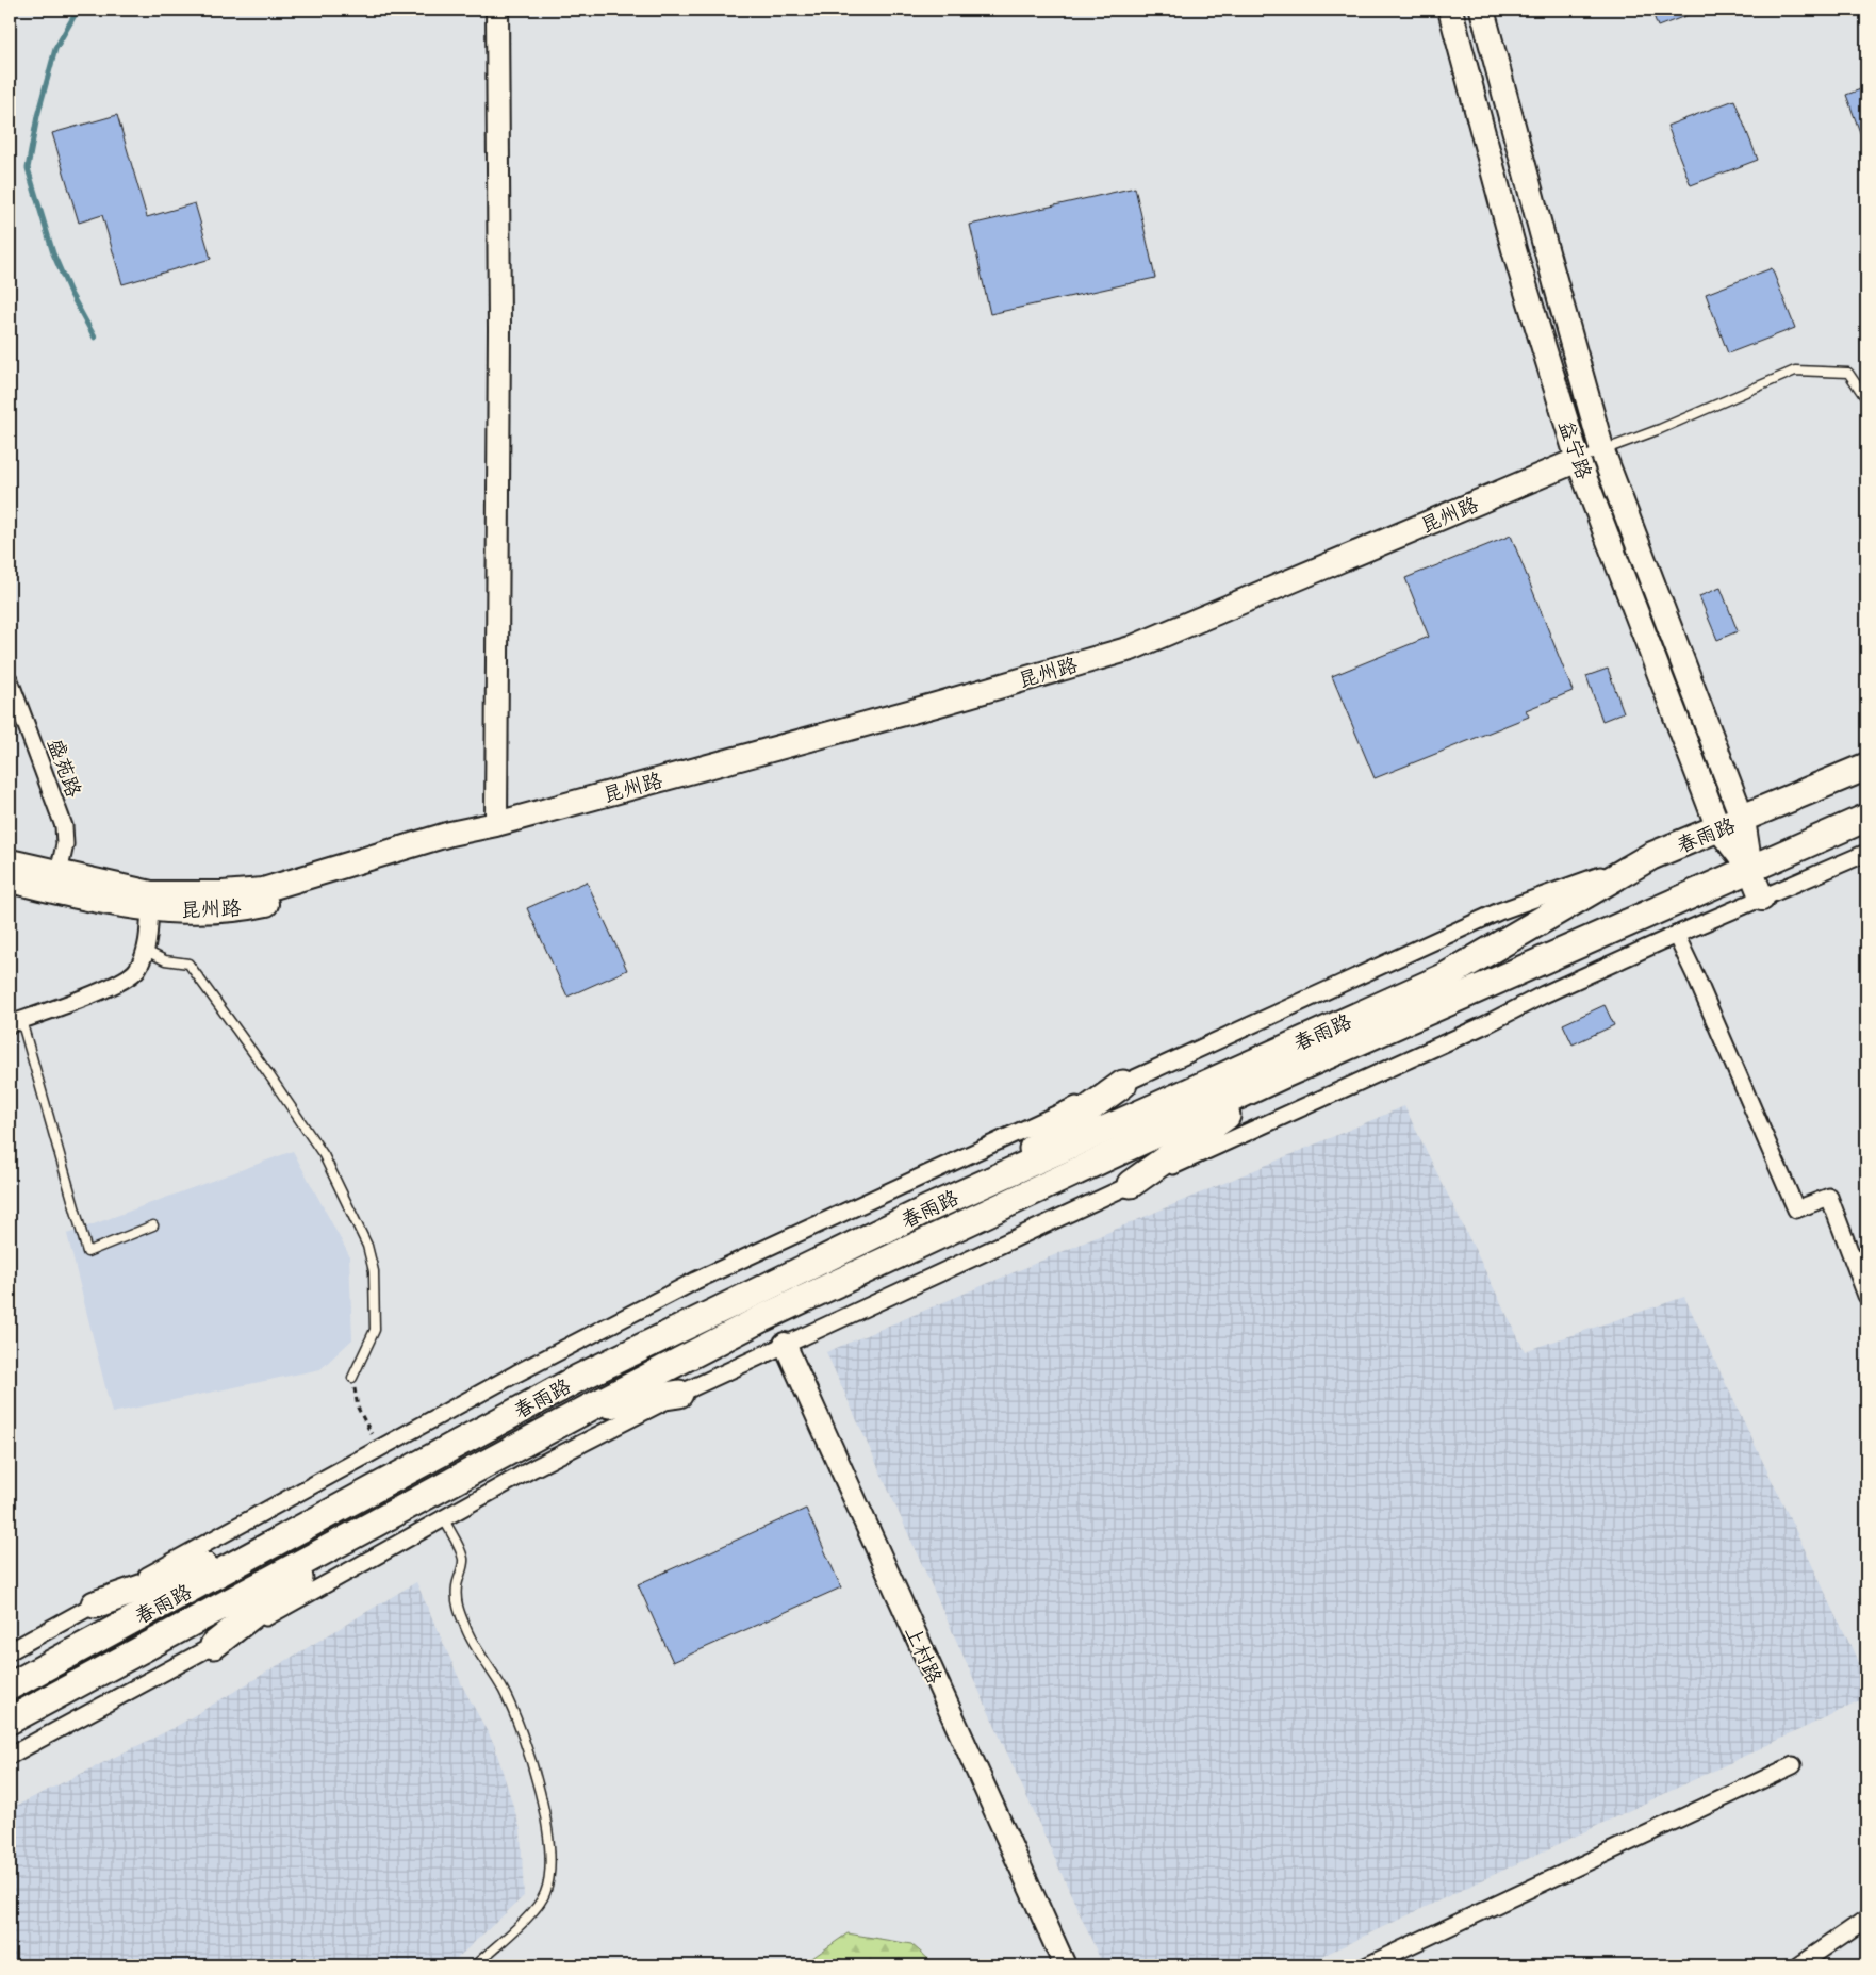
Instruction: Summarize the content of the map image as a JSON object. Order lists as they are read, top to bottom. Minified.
{"streets":{"main road":["益宁路","昆州路","春雨路"],"street":["盛苑路","上村路"]},"crossings":[["益宁路","昆州路"],["益宁路","春雨路"],["昆州路","盛苑路"]]}
